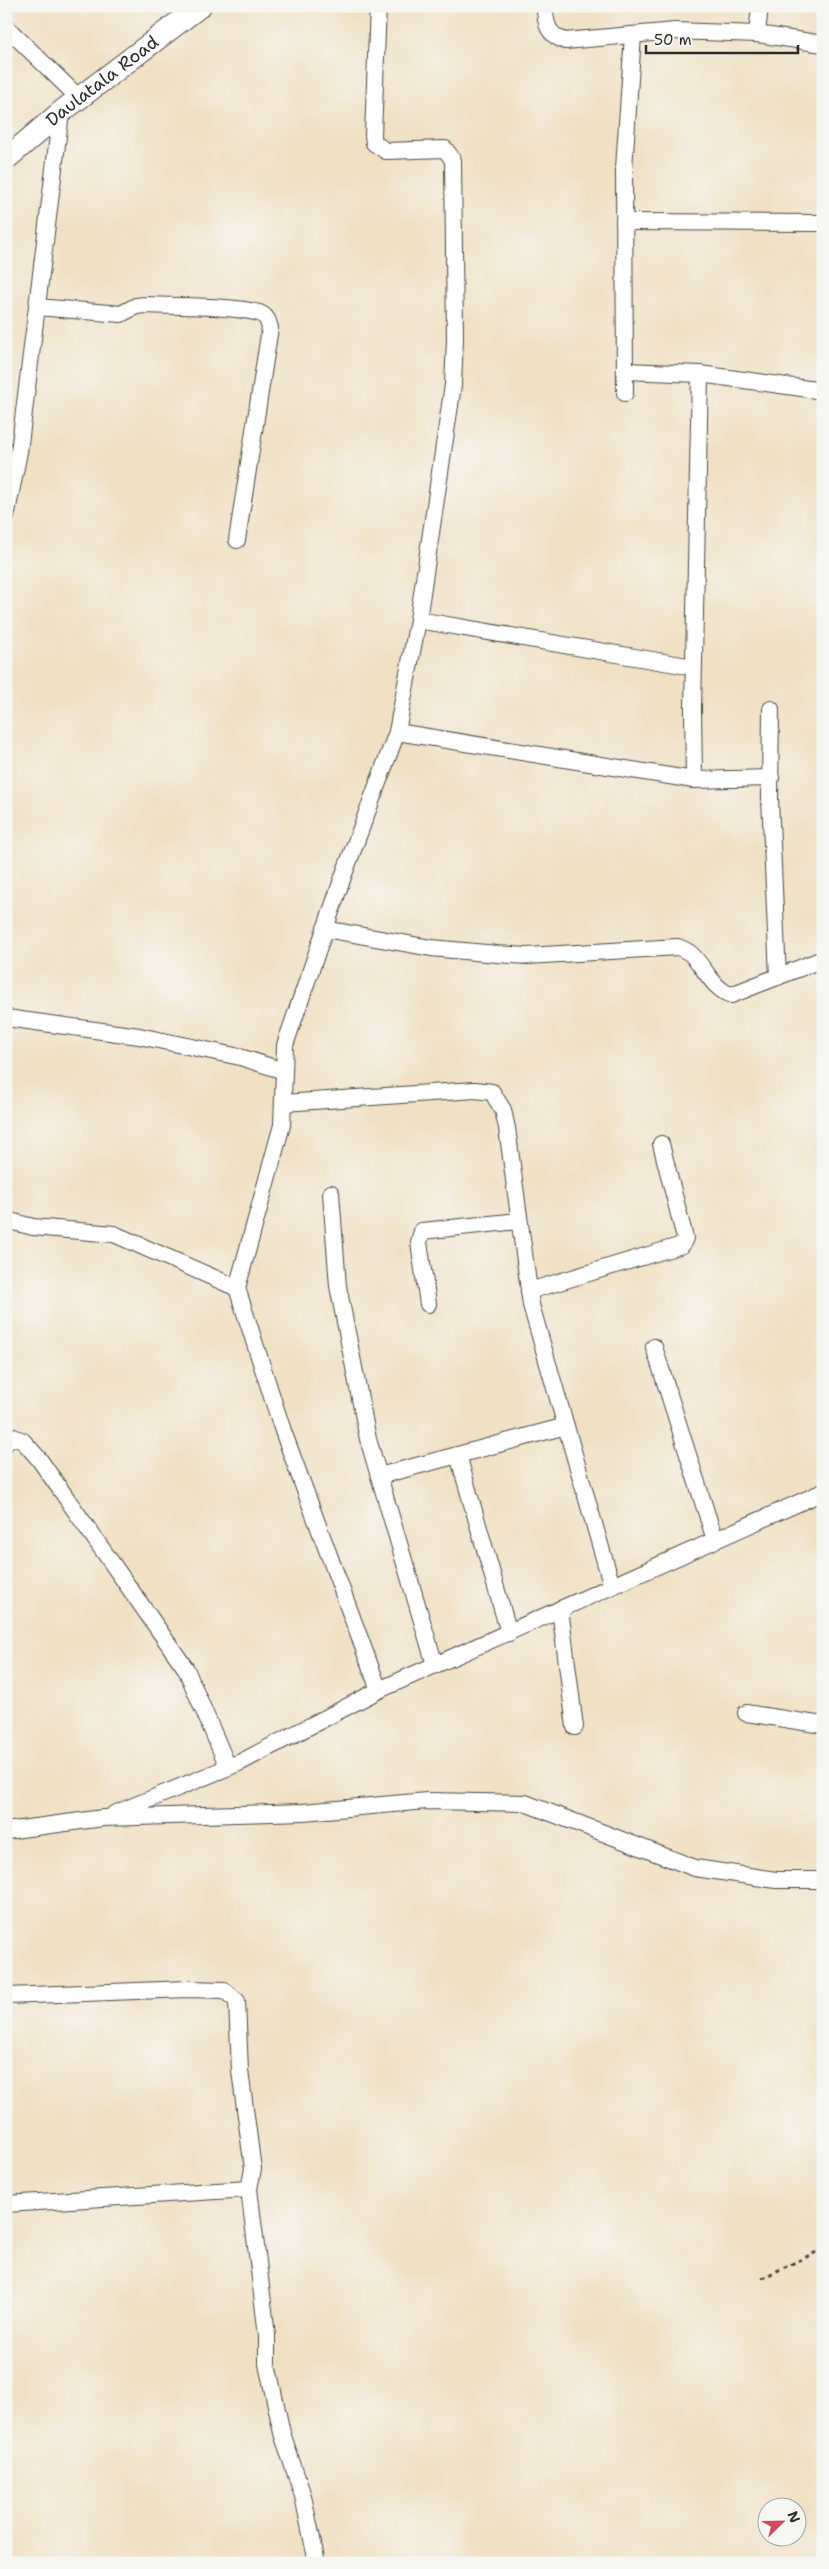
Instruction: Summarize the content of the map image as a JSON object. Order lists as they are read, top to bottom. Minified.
{"streets":{"main road":["Daulatala Road"]},"scale_bar":"50 m","north":"top right"}
